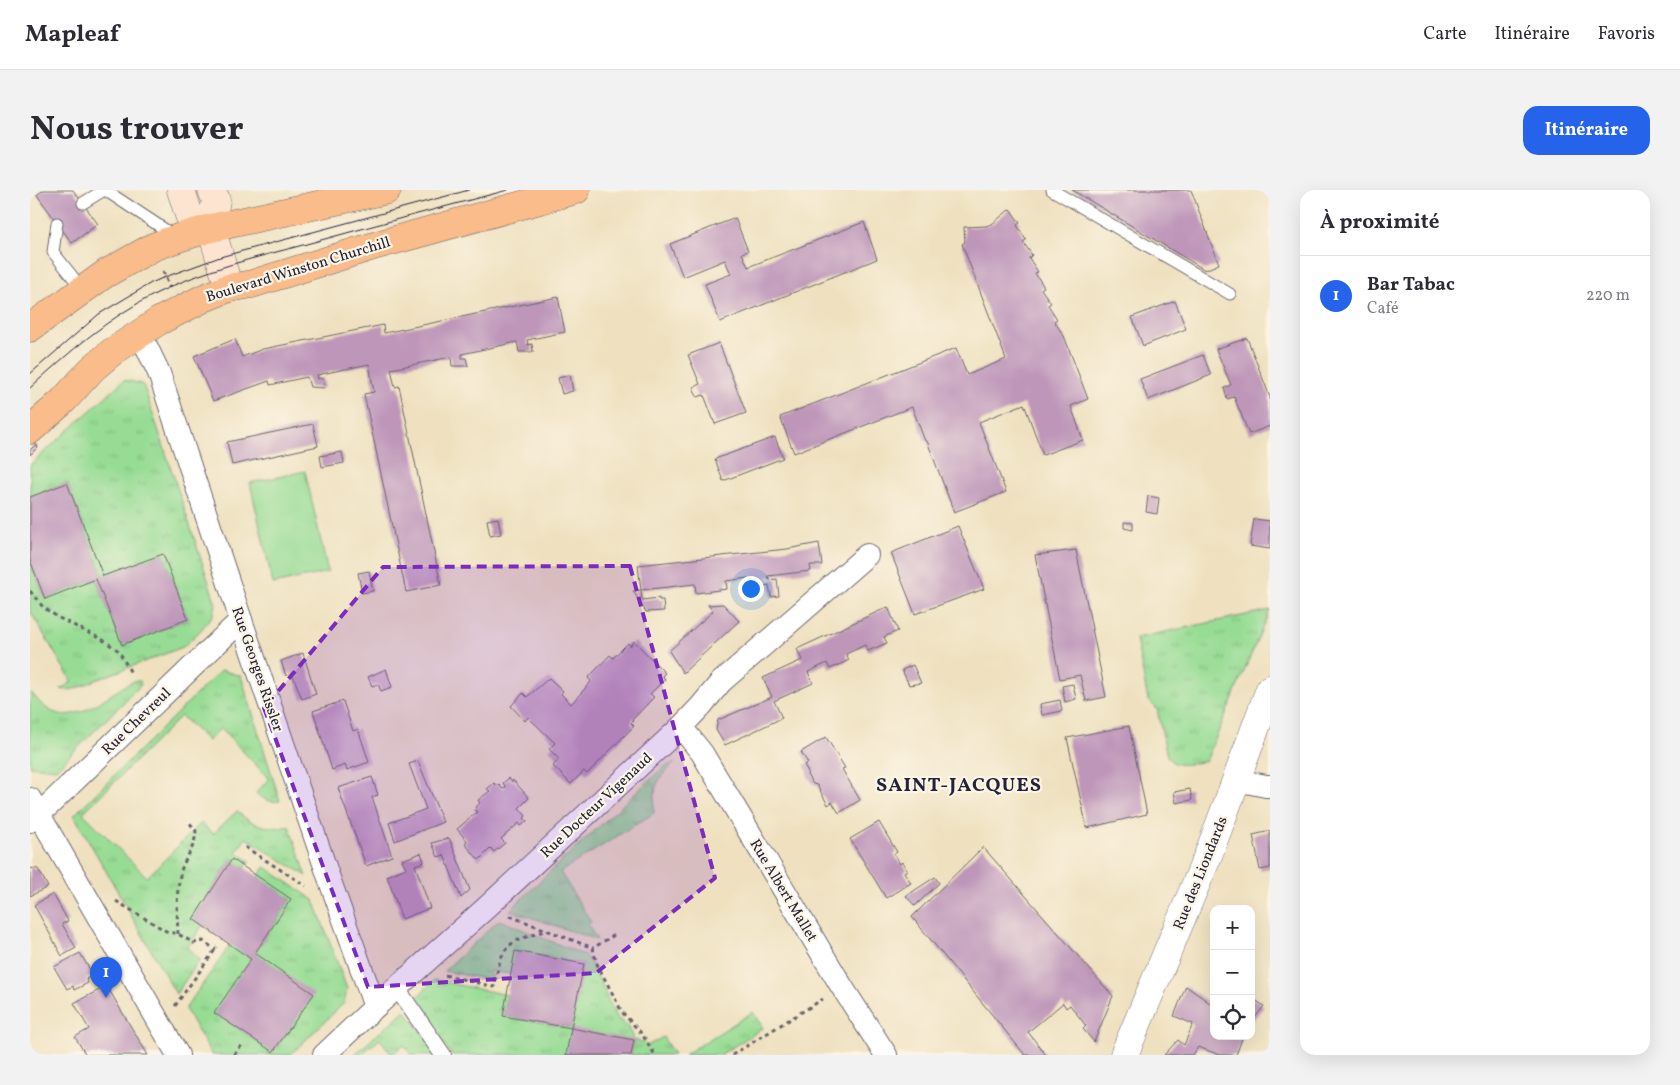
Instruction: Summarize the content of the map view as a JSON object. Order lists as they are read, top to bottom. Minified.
{"streets":{"main road":["Boulevard Winston Churchill"],"street":["Rue Georges Rissler","Rue Chevreul","Rue Docteur Vigenaud","Rue des Liondards","Rue Albert Mallet"]},"crossings":[["Boulevard Winston Churchill","Rue Georges Rissler"],["Rue Georges Rissler","Rue Chevreul"],["Rue Georges Rissler","Rue Docteur Vigenaud"],["Rue Docteur Vigenaud","Rue Albert Mallet"]],"districts":["SAINT-JACQUES"],"page":{"header":"Mapleaf","nav":["Carte","Itinéraire","Favoris"],"title":"Nous trouver","buttons":"Itinéraire","heading":"À proximité","list":[{"mark":"1","name":"Bar Tabac","note":"Café","value":"220 m"}],"map_buttons":["+","−"],"pins":"1"}}
